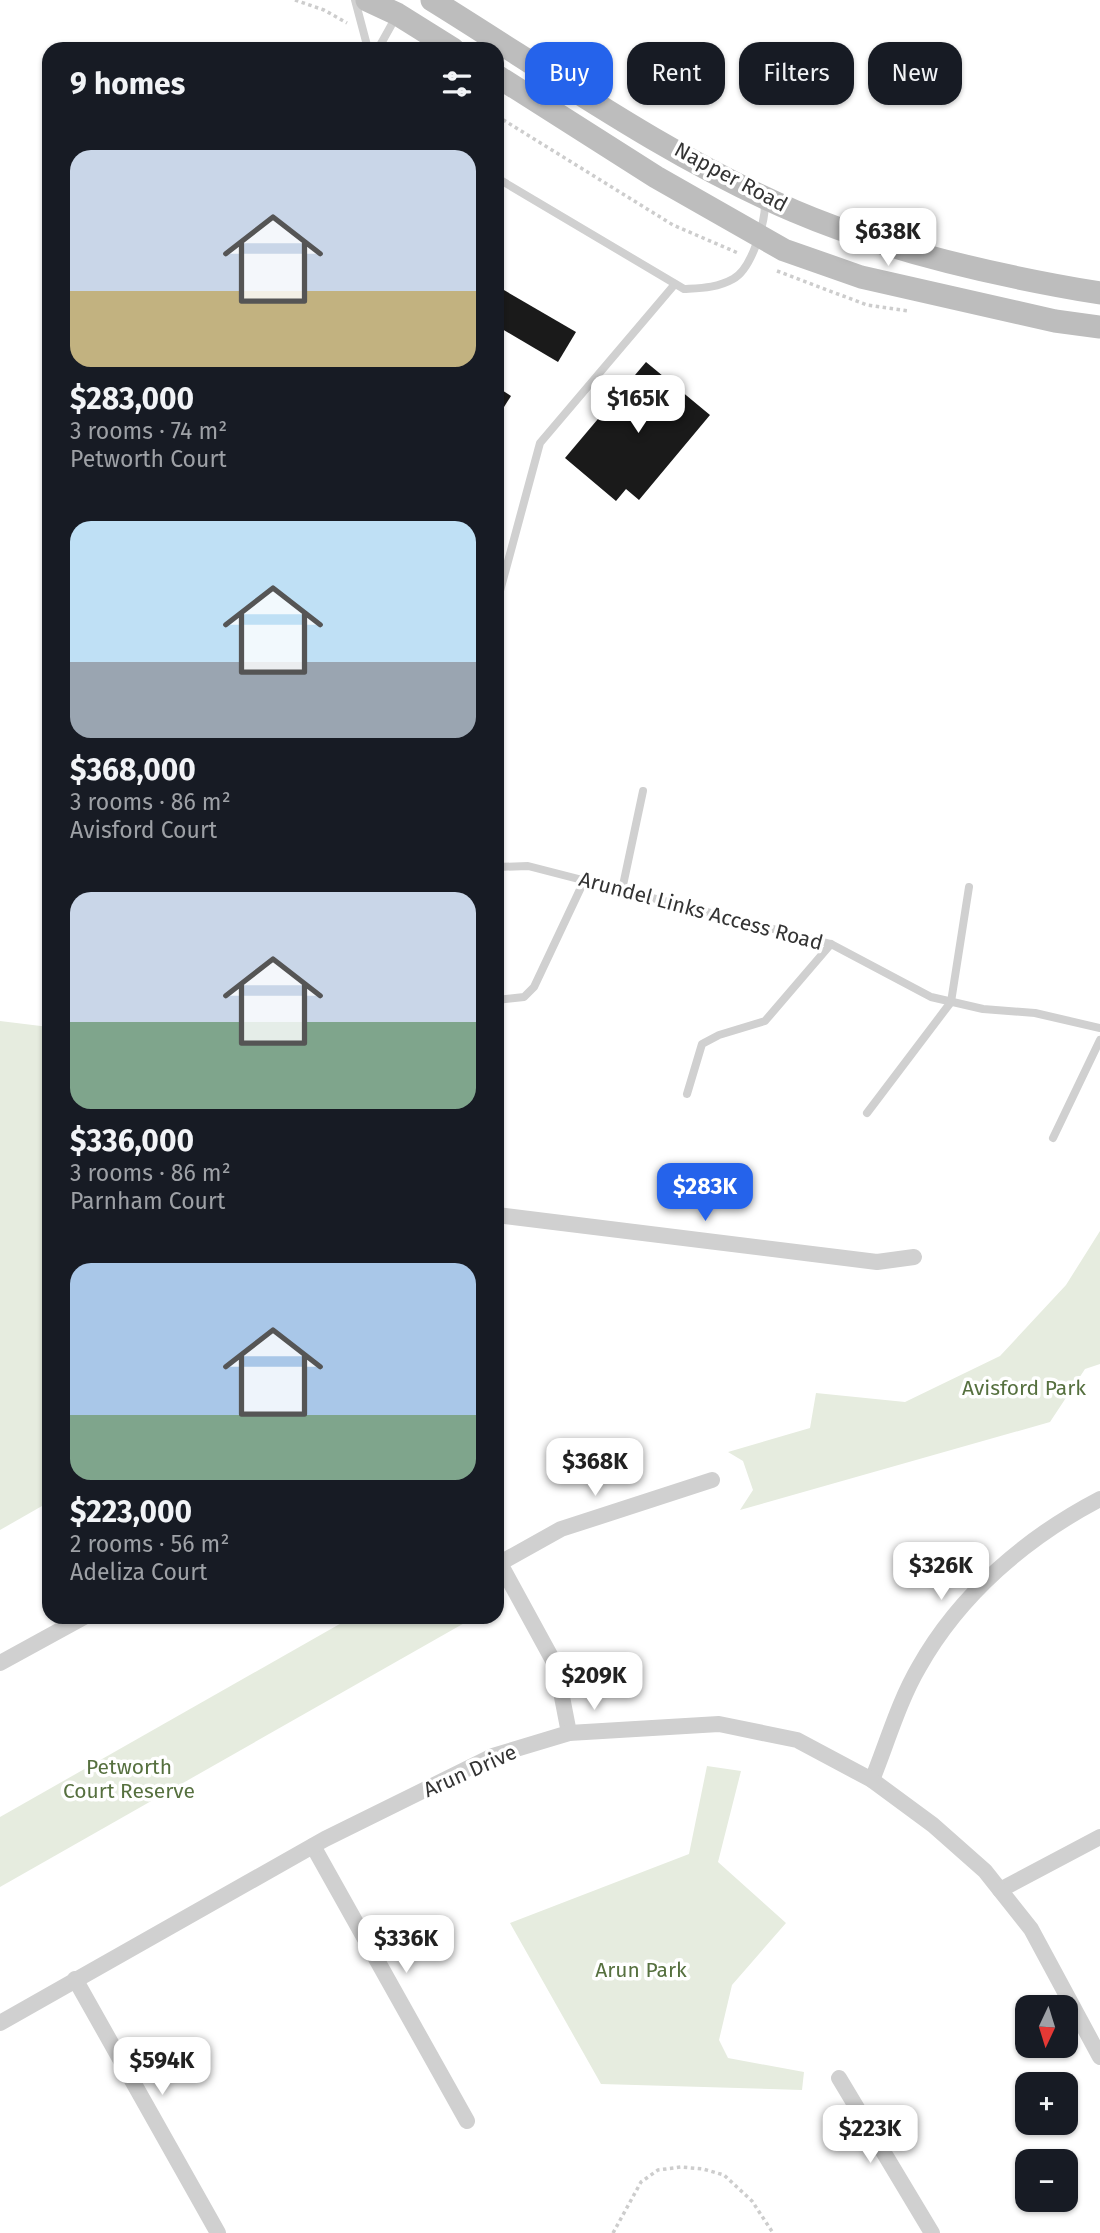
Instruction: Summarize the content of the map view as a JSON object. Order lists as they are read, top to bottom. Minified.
{"streets":{"main road":["Napper Road"],"street":["Arun Drive"],"lane":["Arundel Links Access Road"]},"parks":["Avisford Park","Petworth Court Reserve","Arun Park"],"north":"bottom","page":{"chip":["Buy","Rent","Filters","New"],"heading":"9 homes","list":[{"name":"$283,000","note":"3 rooms · 74 m² · Petworth Court"},{"name":"$368,000","note":"3 rooms · 86 m² · Avisford Court"},{"name":"$336,000","note":"3 rooms · 86 m² · Parnham Court"},{"name":"$223,000","note":"2 rooms · 56 m² · Adeliza Court"}],"price":["$638K","$165K","$283K","$368K","$326K","$209K","$336K","$594K","$223K"],"map_buttons":["+","−"]}}
